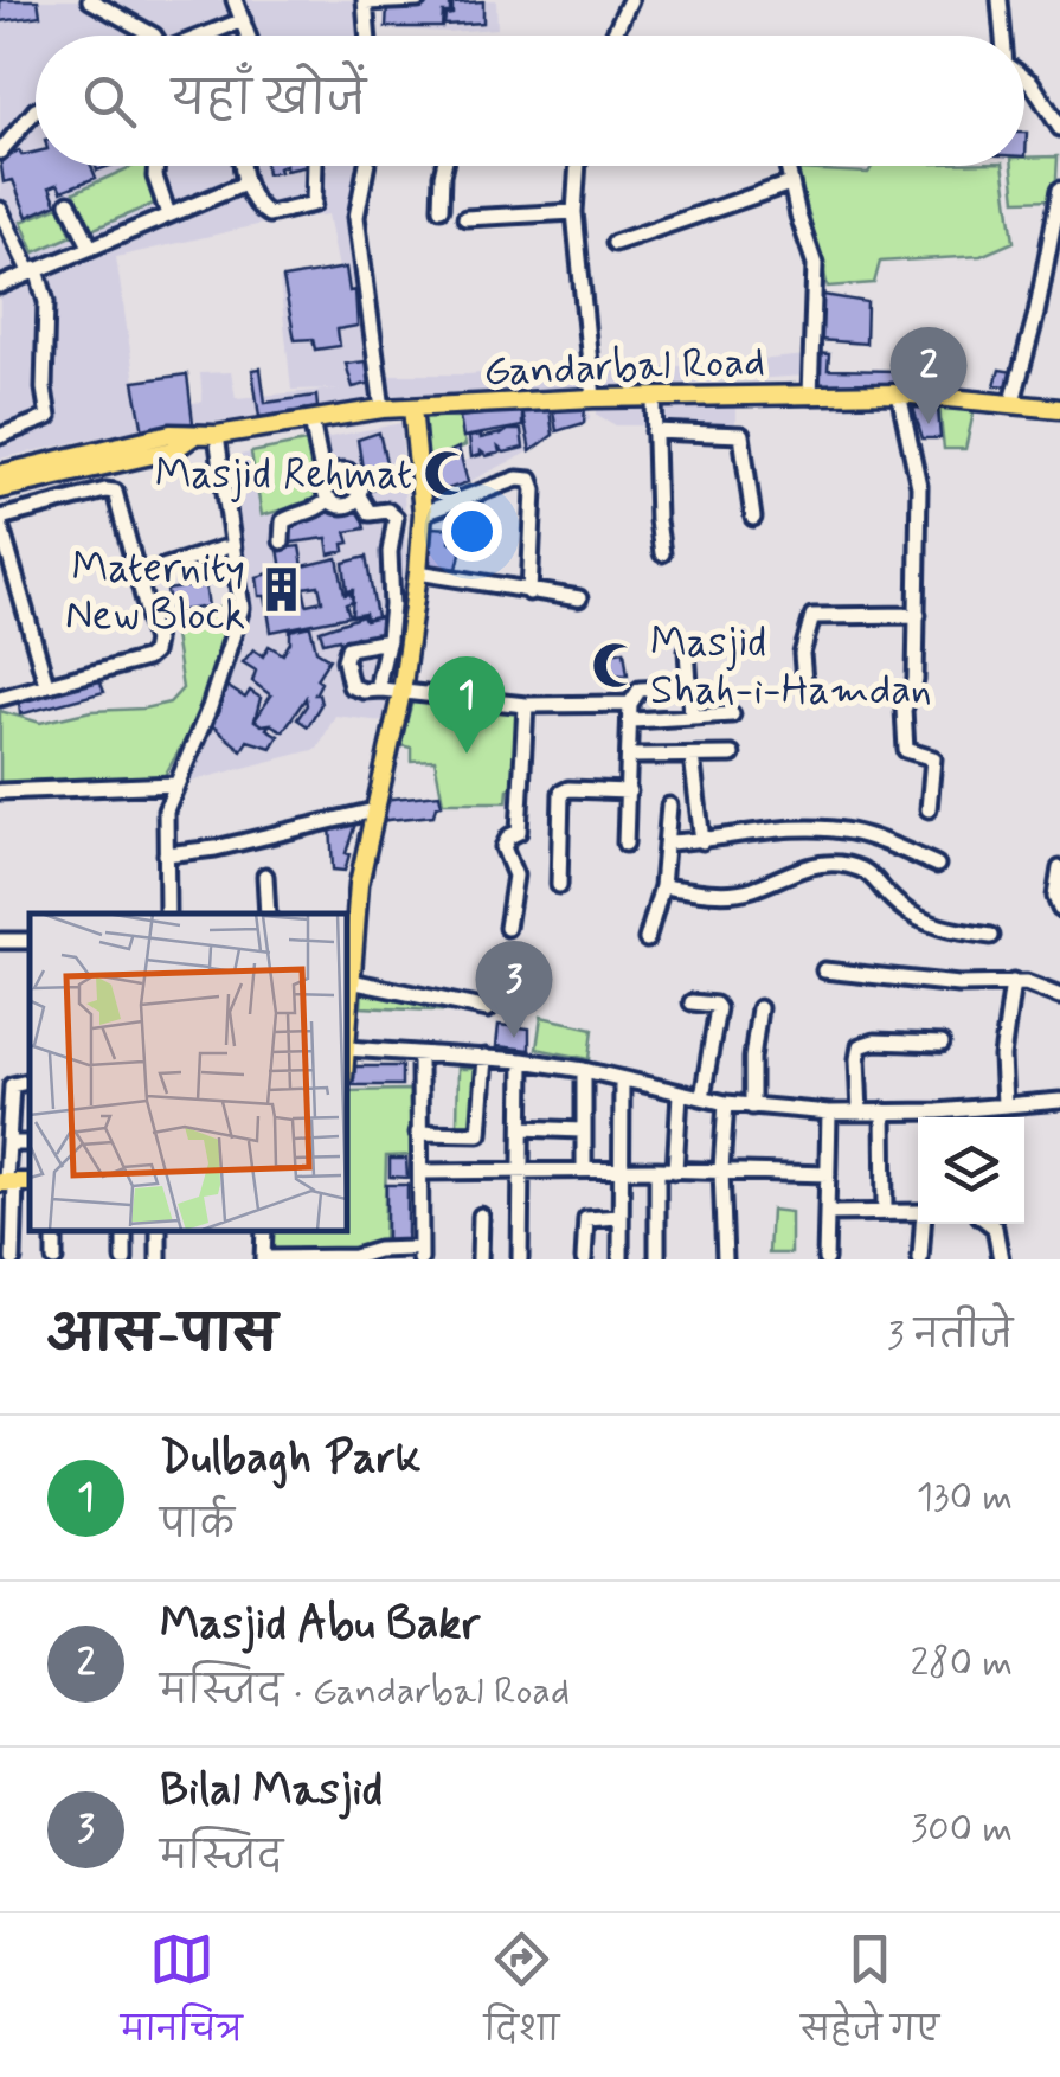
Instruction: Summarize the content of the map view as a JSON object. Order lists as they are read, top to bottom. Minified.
{"streets":{"main road":["Gandarbal Road"]},"places":{"mosque":["Masjid Rehmat","Masjid Shah-i-Hamdan"],"building":["Maternity New Block"]},"page":{"search":"यहाँ खोजें","pins":["2","1","3"],"heading":["आस-पास","3 नतीजे"],"list":[{"mark":"1","name":"Dulbagh Park","note":"पार्क","value":"130 m"},{"mark":"2","name":"Masjid Abu Bakr","note":"मस्जिद · Gandarbal Road","value":"280 m"},{"mark":"3","name":"Bilal Masjid","note":"मस्जिद","value":"300 m"}],"nav":["मानचित्र","दिशा","सहेजे गए"]}}
